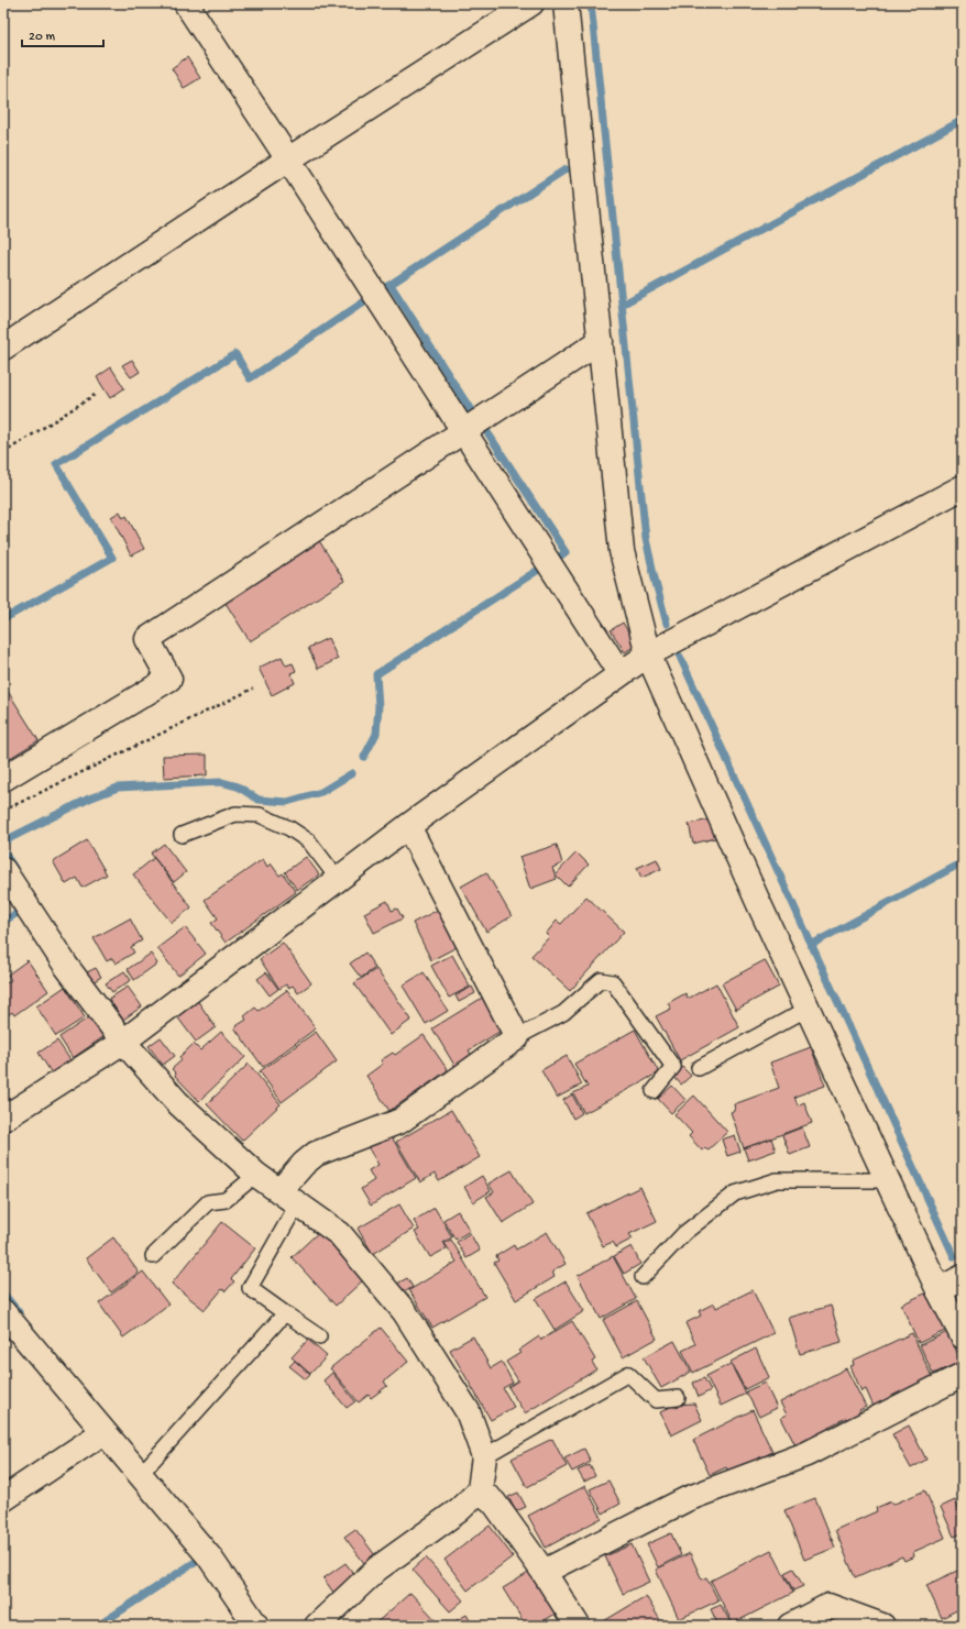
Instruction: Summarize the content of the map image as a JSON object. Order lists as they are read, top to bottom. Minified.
{"scale_bar":"20 m"}
